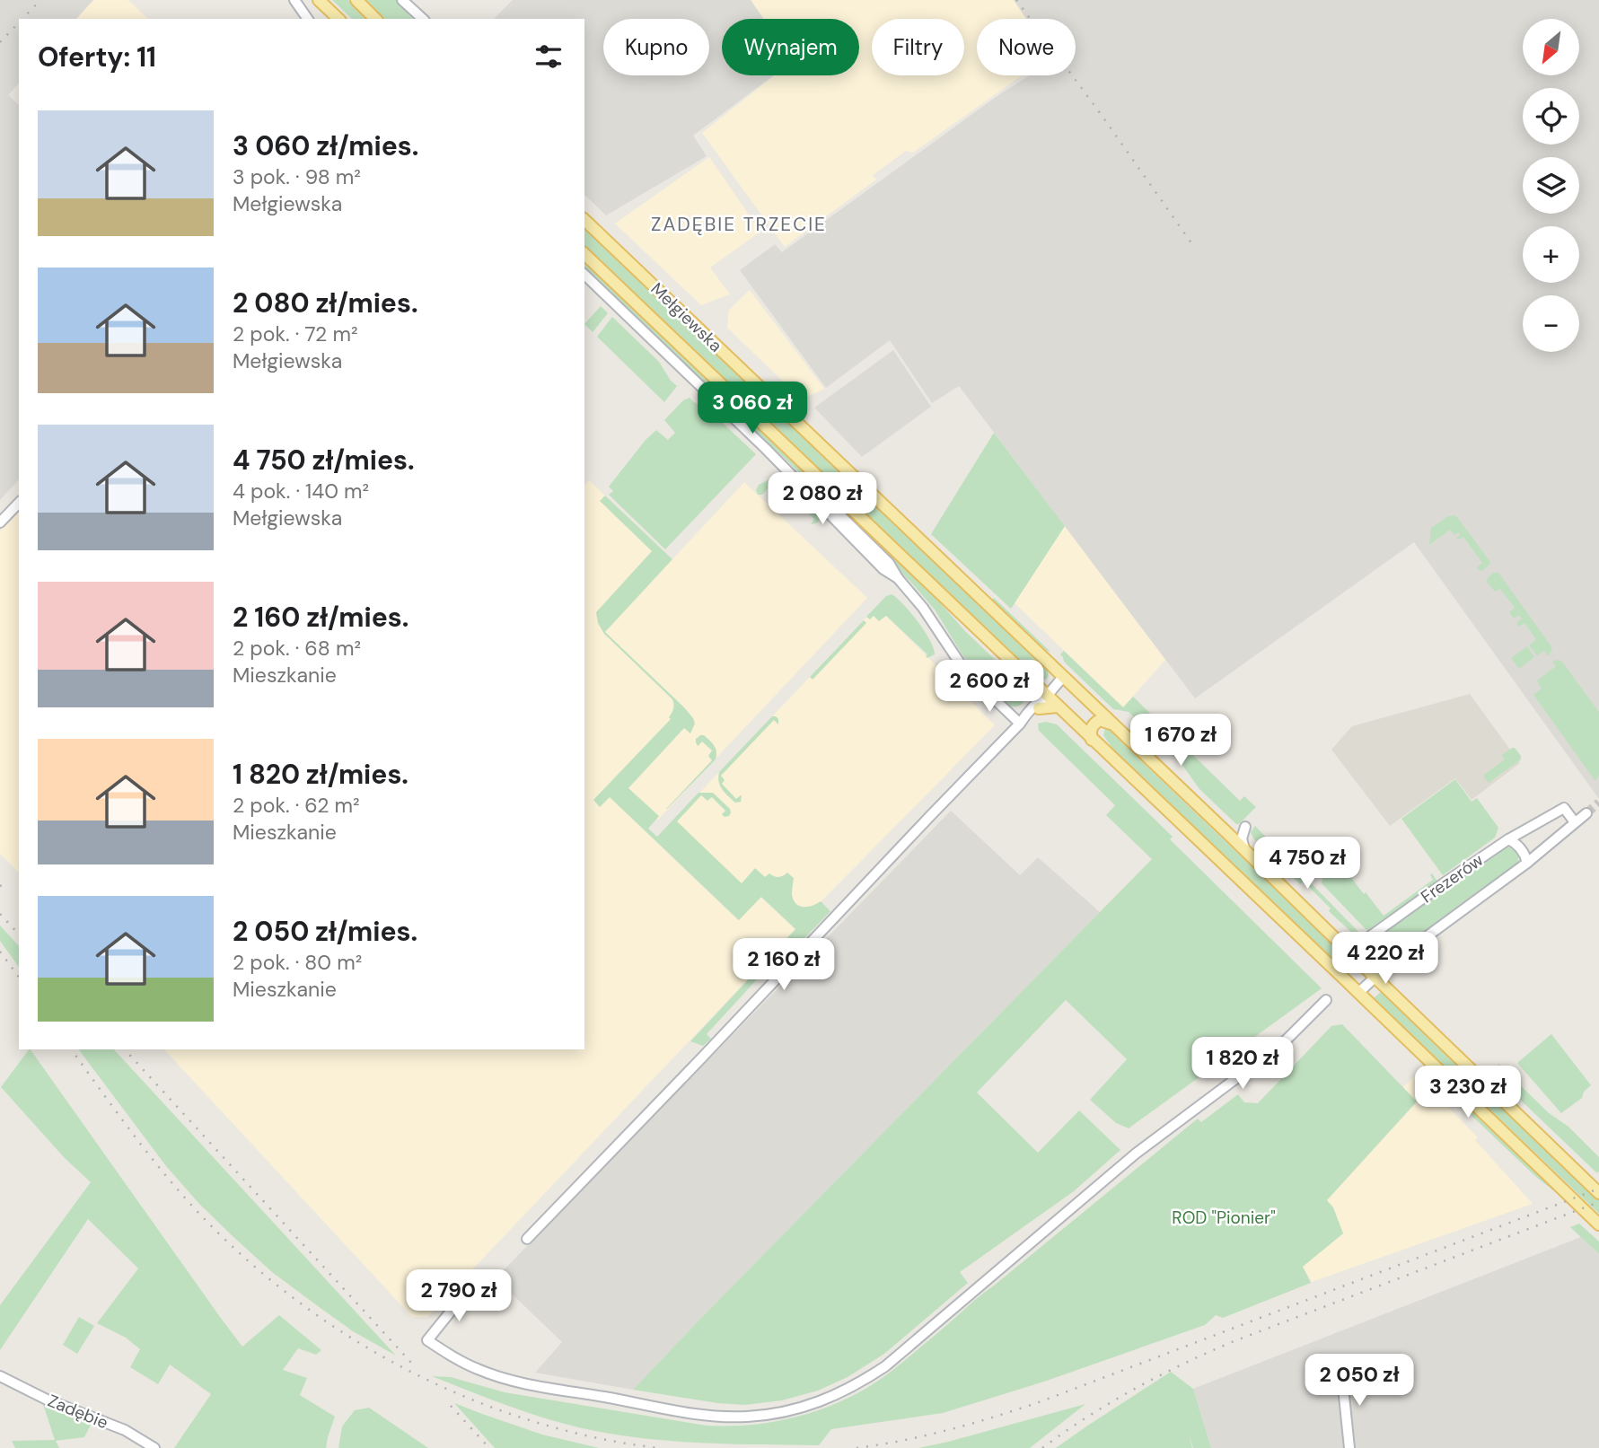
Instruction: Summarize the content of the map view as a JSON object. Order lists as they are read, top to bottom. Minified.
{"streets":{"main road":["Mełgiewska"],"street":["Frezerów","Zadębie"]},"crossings":[["Mełgiewska","Frezerów"]],"districts":["ZADĘBIE TRZECIE"],"parks":["ROD \"Pionier\""],"north":"bottom left","page":{"map_buttons":["+","−"],"chip":["Kupno","Wynajem","Filtry","Nowe"],"heading":"Oferty: 11","list":[{"name":"3 060 zł/mies.","note":"3 pok. · 98 m² · Mełgiewska"},{"name":"2 080 zł/mies.","note":"2 pok. · 72 m² · Mełgiewska"},{"name":"4 750 zł/mies.","note":"4 pok. · 140 m² · Mełgiewska"},{"name":"2 160 zł/mies.","note":"2 pok. · 68 m² · Mieszkanie"},{"name":"1 820 zł/mies.","note":"2 pok. · 62 m² · Mieszkanie"},{"name":"2 050 zł/mies.","note":"2 pok. · 80 m² · Mieszkanie"}],"price":["3 060 zł","2 080 zł","2 600 zł","1 670 zł","4 750 zł","4 220 zł","2 160 zł","1 820 zł","3 230 zł","2 790 zł","2 050 zł"]}}
